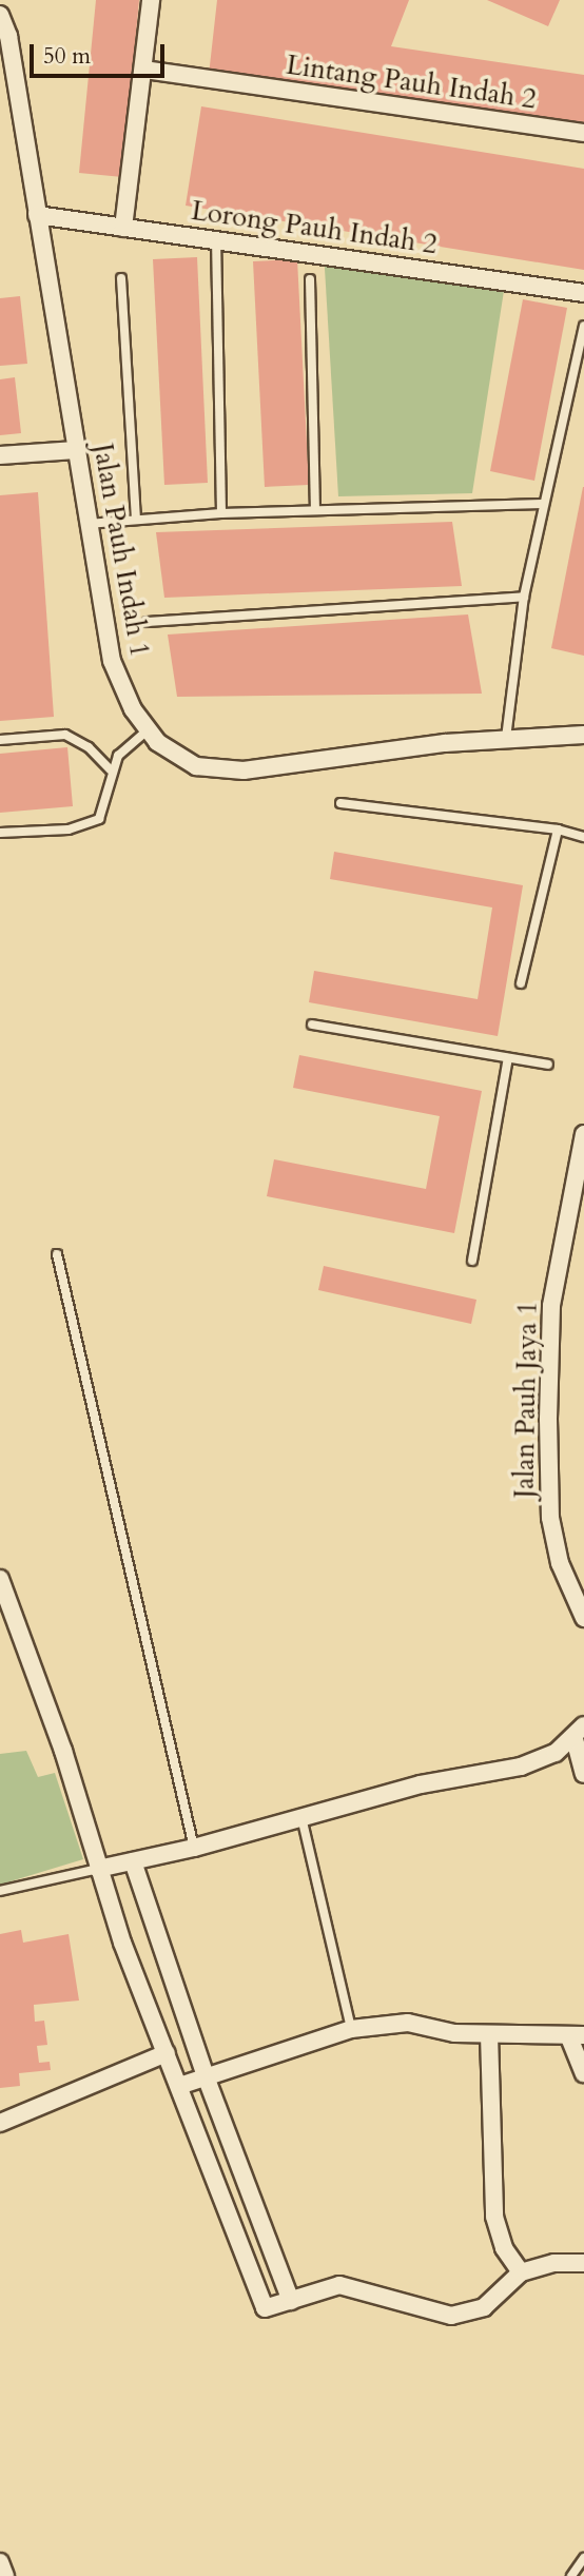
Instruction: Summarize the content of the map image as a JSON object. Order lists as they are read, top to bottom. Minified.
{"streets":{"street":["Lintang Pauh Indah 2","Lorong Pauh Indah 2","Jalan Pauh Indah 1","Jalan Pauh Jaya 1"]},"crossings":[["Lorong Pauh Indah 2","Jalan Pauh Indah 1"]],"scale_bar":"50 m"}
